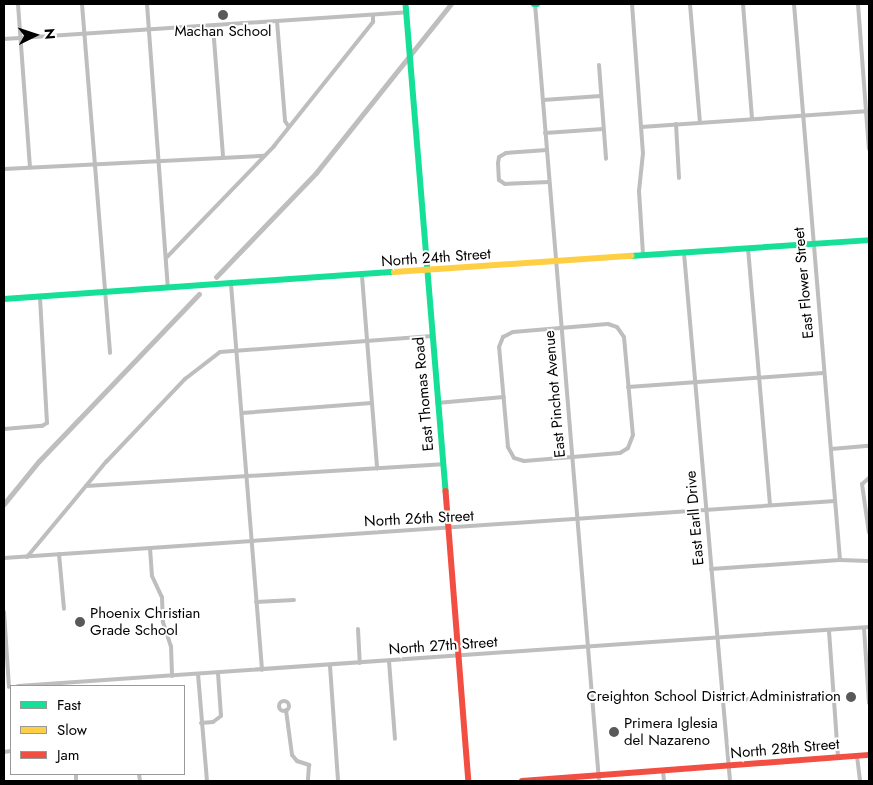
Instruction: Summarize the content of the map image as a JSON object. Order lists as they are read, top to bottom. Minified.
{"streets":{"main road":["North 24th Street","East Thomas Road","North 28th Street"],"street":["East Flower Street","East Pinchot Avenue","East Earll Drive","North 26th Street","North 27th Street"]},"crossings":[["North 24th Street","East Flower Street"],["North 24th Street","East Thomas Road"],["North 24th Street","East Pinchot Avenue"],["North 24th Street","East Earll Drive"],["East Flower Street","North 26th Street"],["East Thomas Road","North 26th Street"],["East Thomas Road","North 27th Street"],["East Pinchot Avenue","North 26th Street"],["East Pinchot Avenue","North 27th Street"],["East Pinchot Avenue","North 28th Street"],["East Earll Drive","North 26th Street"],["East Earll Drive","North 27th Street"],["East Earll Drive","North 28th Street"]],"places":["Machan School","Phoenix Christian Grade School","Creighton School District Administration","Primera Iglesia del Nazareno"],"legend":["Fast","Slow","Jam"],"north":"right"}
